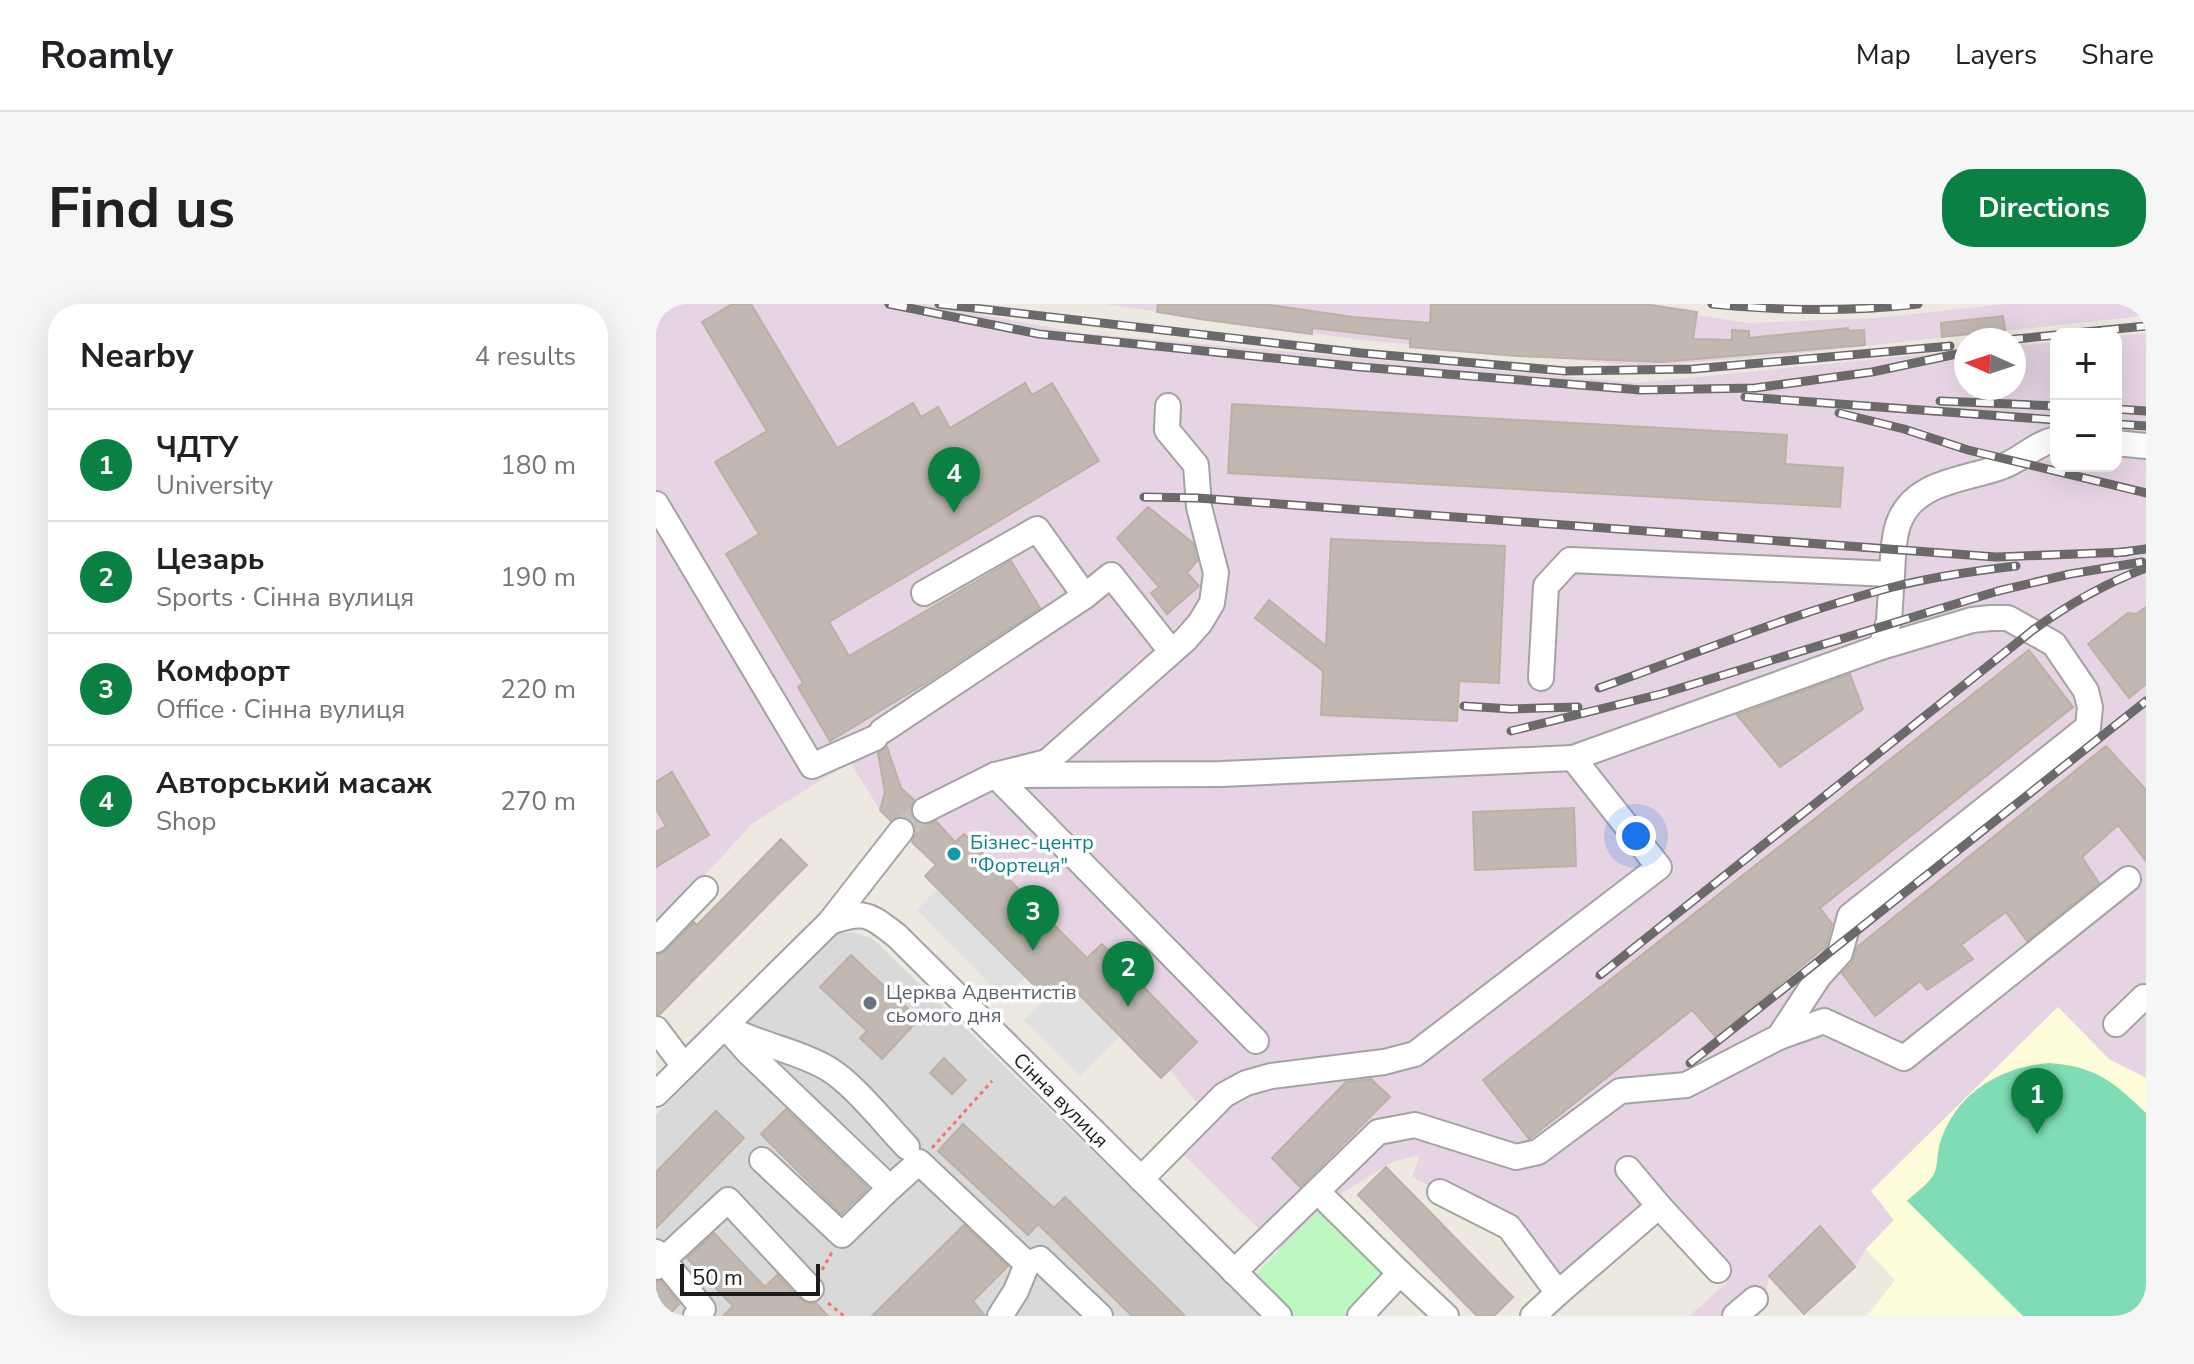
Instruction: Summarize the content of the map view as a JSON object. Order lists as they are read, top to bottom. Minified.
{"streets":{"street":["Сінна вулиця"]},"places":["Бізнес-центр \"Фортеця\"","Церква Адвентистів сьомого дня"],"scale_bar":"50 m","north":"left","page":{"header":"Roamly","nav":["Map","Layers","Share"],"buttons":"Directions","title":"Find us","heading":["Nearby","4 results"],"map_buttons":["+","−"],"list":[{"mark":"1","name":"ЧДТУ","note":"University","value":"180 m"},{"mark":"2","name":"Цезарь","note":"Sports · Сінна вулиця","value":"190 m"},{"mark":"3","name":"Комфорт","note":"Office · Сінна вулиця","value":"220 m"},{"mark":"4","name":"Авторський масаж","note":"Shop","value":"270 m"}],"pins":["4","3","2","1"],"scale":"50 m"}}
